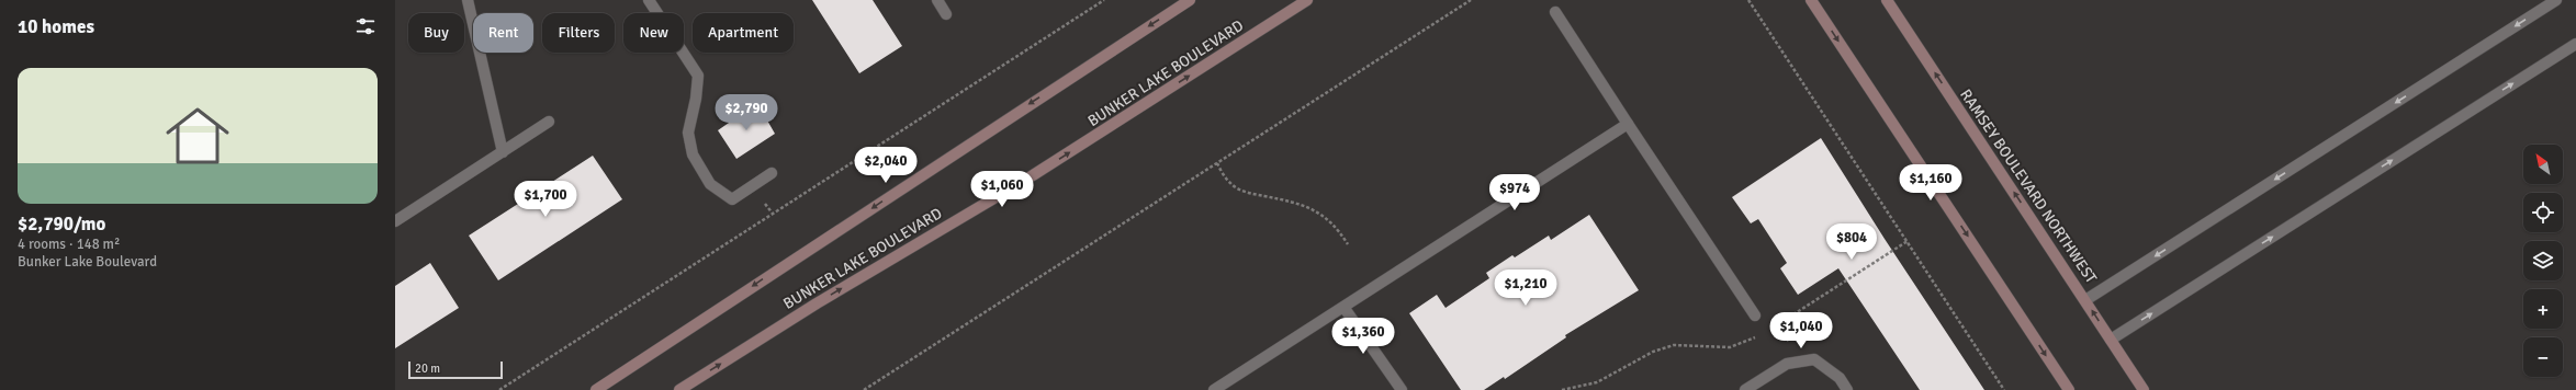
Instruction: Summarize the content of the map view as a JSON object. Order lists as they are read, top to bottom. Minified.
{"streets":{"main road":["BUNKER LAKE BOULEVARD","RAMSEY BOULEVARD NORTHWEST"]},"scale_bar":"20 m","north":"top left","page":{"heading":"10 homes","chip":["Buy","Rent","Filters","New","Apartment"],"list":[{"name":"$2,790/mo","note":"4 rooms · 148 m² · Bunker Lake Boulevard"}],"price":["$2,790","$2,040","$1,160","$1,060","$974","$1,700","$804","$1,210","$1,040","$1,360"],"map_buttons":["+","−"],"scale":"20 m"}}
